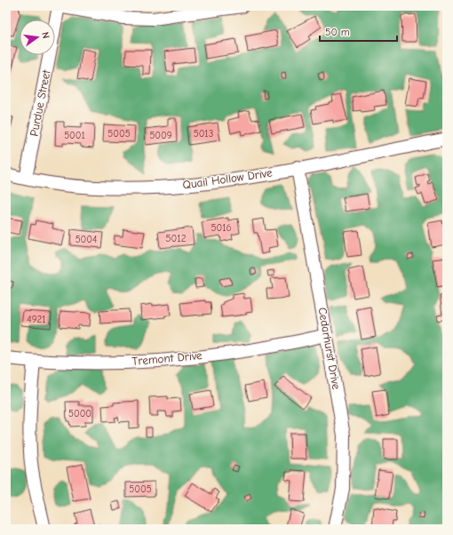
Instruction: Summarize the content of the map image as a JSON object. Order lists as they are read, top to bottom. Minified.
{"streets":{"street":["Purdue Street","Quail Hollow Drive","Cedarhurst Drive","Tremont Drive"]},"crossings":[["Purdue Street","Quail Hollow Drive"],["Quail Hollow Drive","Cedarhurst Drive"],["Cedarhurst Drive","Tremont Drive"]],"house_numbers":["5005","5013","5001","5009","5016","5012","5004","4921","5000","5005"],"scale_bar":"50 m","north":"right"}
